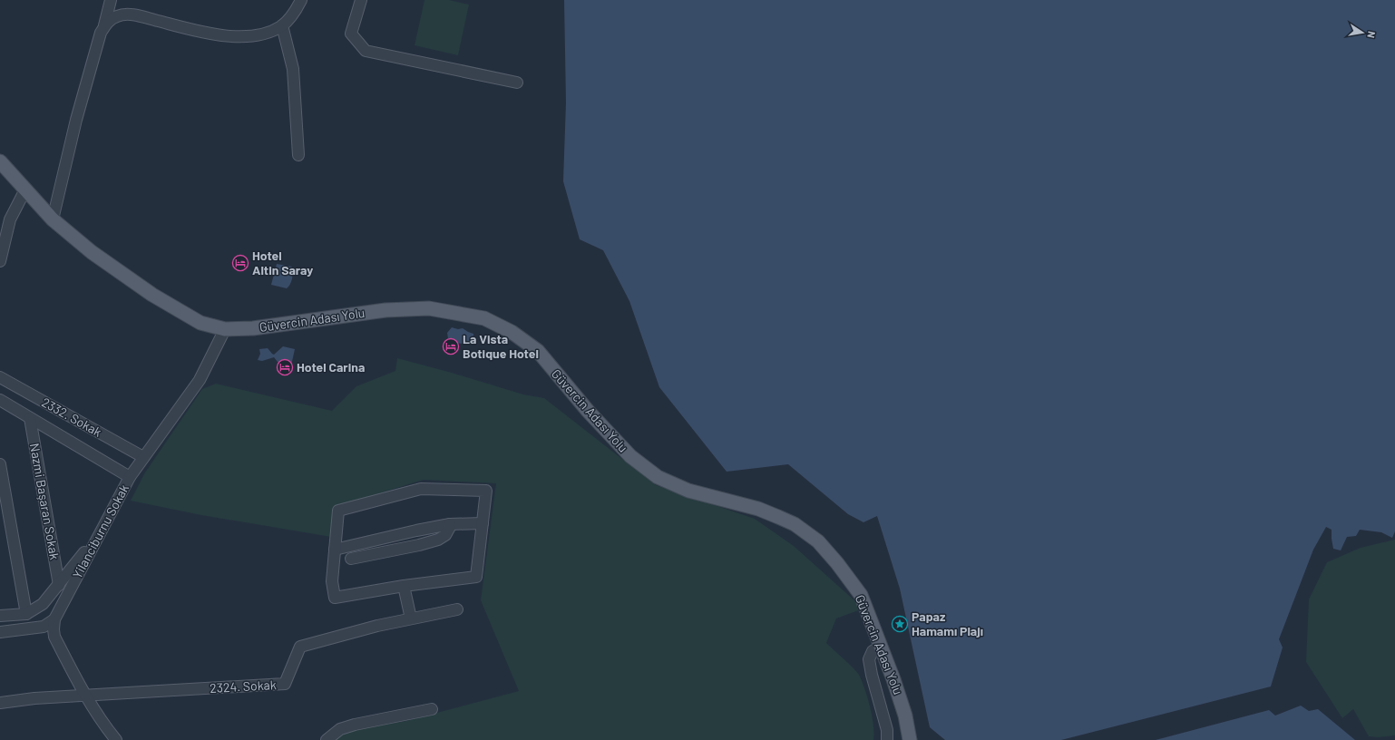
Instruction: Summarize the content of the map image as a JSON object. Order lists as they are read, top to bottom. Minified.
{"streets":{"main road":["Güvercin Adası Yolu"],"street":["2332. Sokak","Nazmi Başaran Sokak","Yilanciburnu Sokak","2324. Sokak"]},"crossings":[["Güvercin Adası Yolu","Yilanciburnu Sokak"],["2332. Sokak","Nazmi Başaran Sokak"],["2332. Sokak","Yilanciburnu Sokak"],["Yilanciburnu Sokak","2324. Sokak"]],"places":{"hotel":["Hotel Altin Saray","La Vista Botique Hotel","Hotel Carina"],"place":["Papaz Hamamı Plajı"]},"north":"right"}
